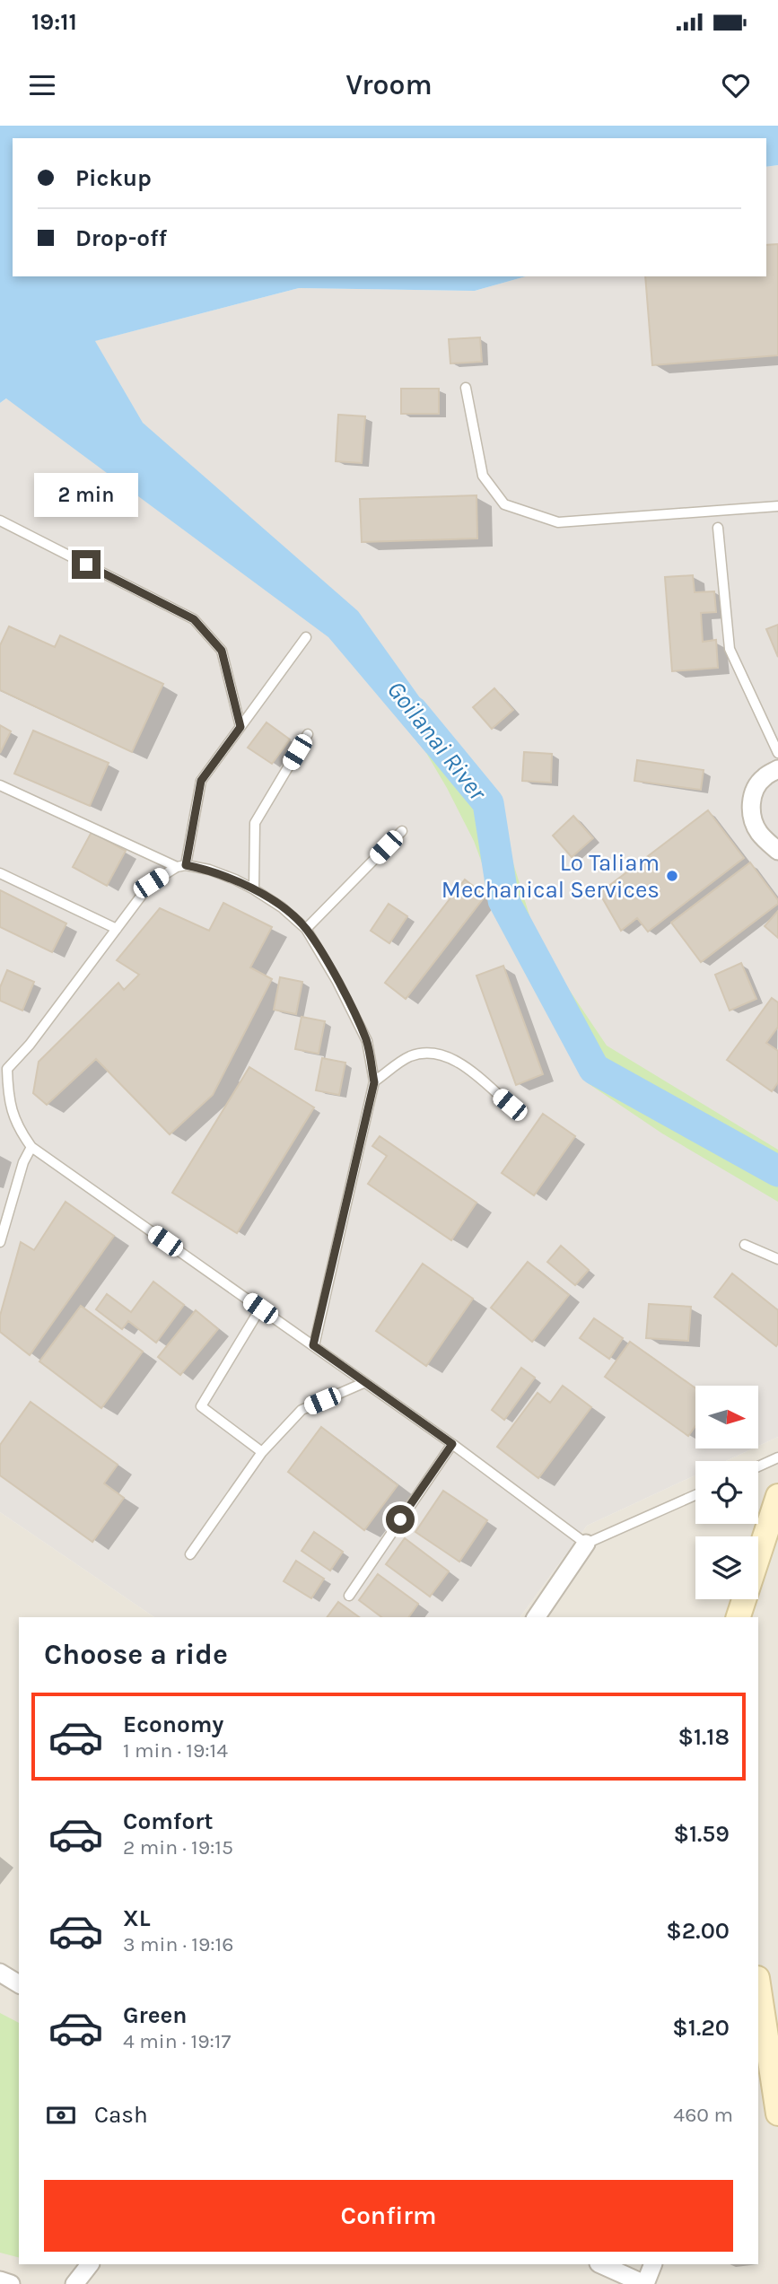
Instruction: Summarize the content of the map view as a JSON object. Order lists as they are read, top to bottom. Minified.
{"water":["Goilanai River"],"places":["Lo Taliam Mechanical Services"],"north":"right","page":{"status":"19:11","header":"Vroom","banner":["Pickup","Drop-off"],"bubble":"2 min","heading":"Choose a ride","list":[{"name":"Economy","note":"1 min · 19:14","value":"$1.18"},{"name":"Comfort","note":"2 min · 19:15","value":"$1.59"},{"name":"XL","note":"3 min · 19:16","value":"$2.00"},{"name":"Green","note":"4 min · 19:17","value":"$1.20"}],"pay":["Cash","460 m"],"buttons":"Confirm"}}
